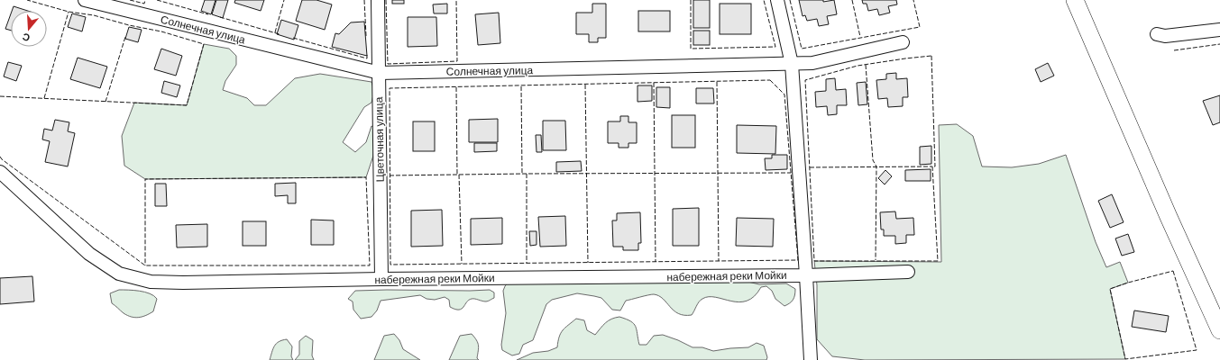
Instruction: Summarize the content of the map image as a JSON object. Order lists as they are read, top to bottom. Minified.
{"streets":{"street":["Солнечная улица","Цветочная улица","набережная реки Мойки"]},"crossings":[["Солнечная улица","Цветочная улица"],["Цветочная улица","набережная реки Мойки"]],"north":"bottom"}
